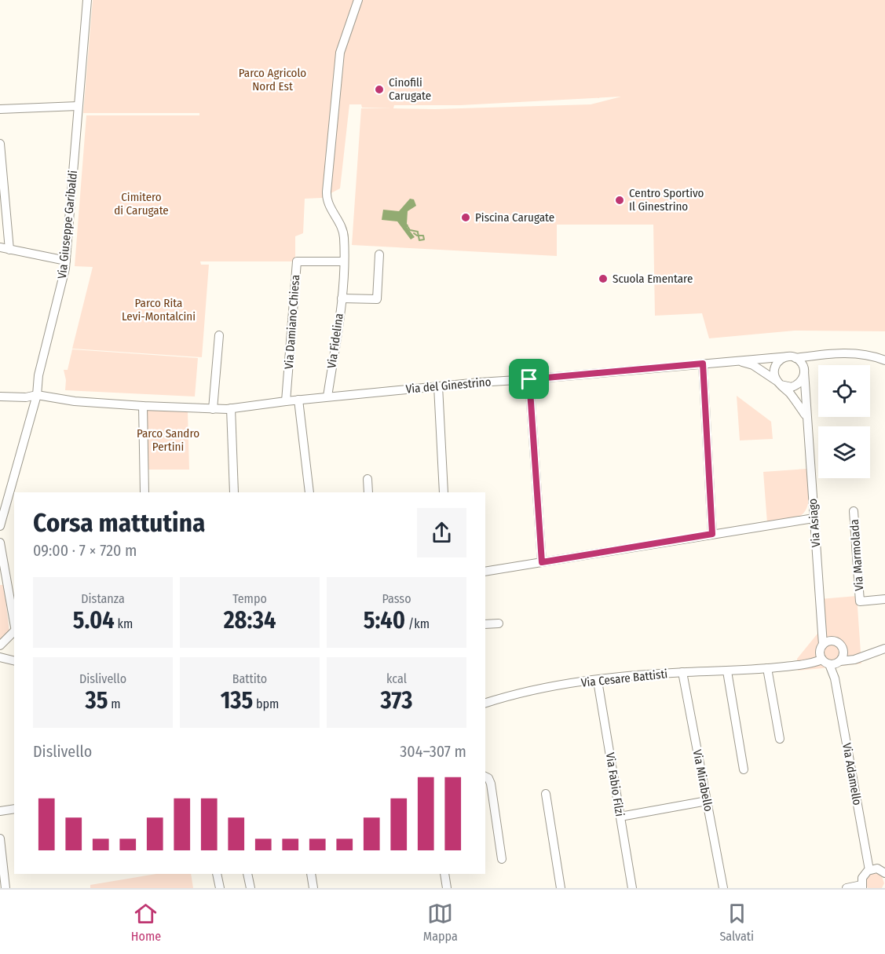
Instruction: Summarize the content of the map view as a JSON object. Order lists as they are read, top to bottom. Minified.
{"streets":{"street":["Via Giuseppe Garibaldi","Via Damiano Chiesa","Via Fidelina","Via del Ginestrino","Via Asiago","Via Marmolada","Via Cesare Battisti","Via Adamello","Via Mirabello","Via Fabio Filzi"]},"crossings":[["Via Damiano Chiesa","Via Fidelina"],["Via Fidelina","Via del Ginestrino"],["Via del Ginestrino","Via Asiago"],["Via Asiago","Via Cesare Battisti"],["Via Asiago","Via Adamello"],["Via Cesare Battisti","Via Adamello"],["Via Cesare Battisti","Via Mirabello"],["Via Cesare Battisti","Via Fabio Filzi"]],"parks":["Parco Agricolo Nord Est","Cimitero di Carugate","Parco Rita Levi-Montalcini","Parco Sandro Pertini"],"places":["Cinofili Carugate","Centro Sportivo Il Ginestrino","Piscina Carugate","Scuola Ementare"],"page":{"heading":["Corsa mattutina","09:00 · 7 × 720 m"],"stats":[["Distanza","5.04 km"],["Tempo","28:34"],["Passo","5:40 /km"],["Dislivello","35 m"],["Battito","135 bpm"],["kcal","373"]],"chart":["Dislivello","304–307 m"],"tabs":["Home","Mappa","Salvati"]}}
